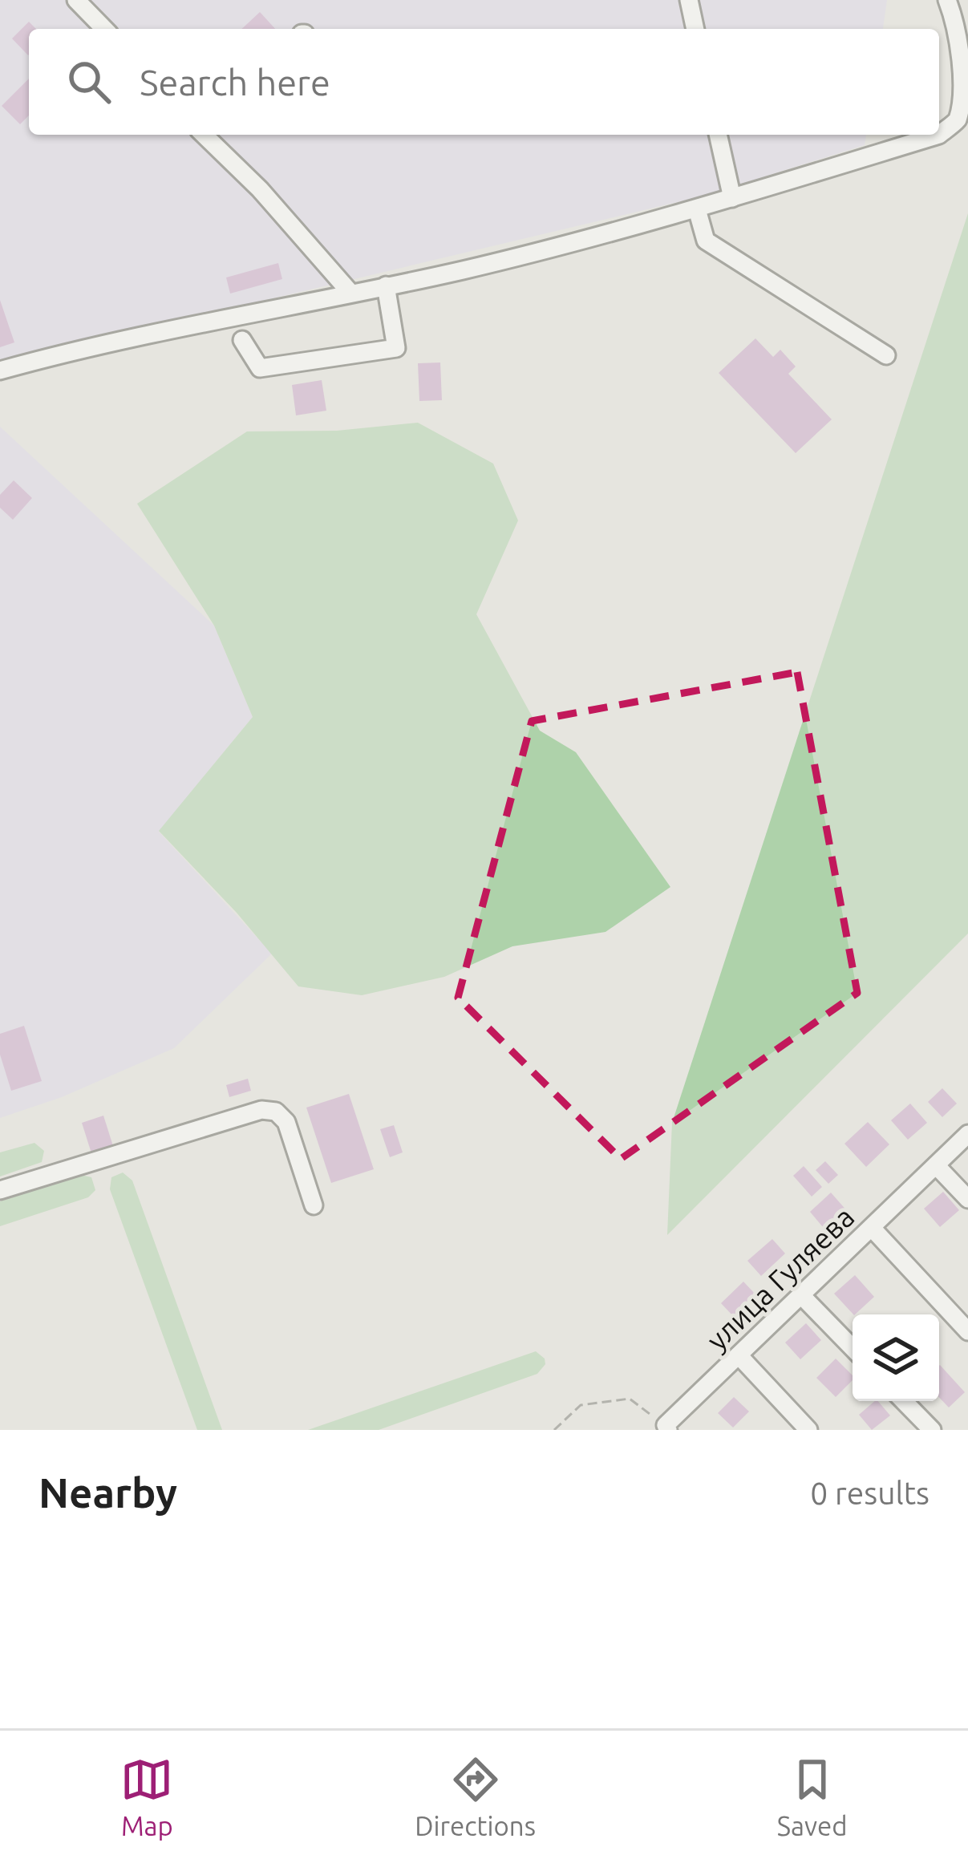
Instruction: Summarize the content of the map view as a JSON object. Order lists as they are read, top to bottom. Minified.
{"streets":{"street":["улица Гуляева"]},"page":{"search":"Search here","heading":["Nearby","0 results"],"nav":["Map","Directions","Saved"]}}
